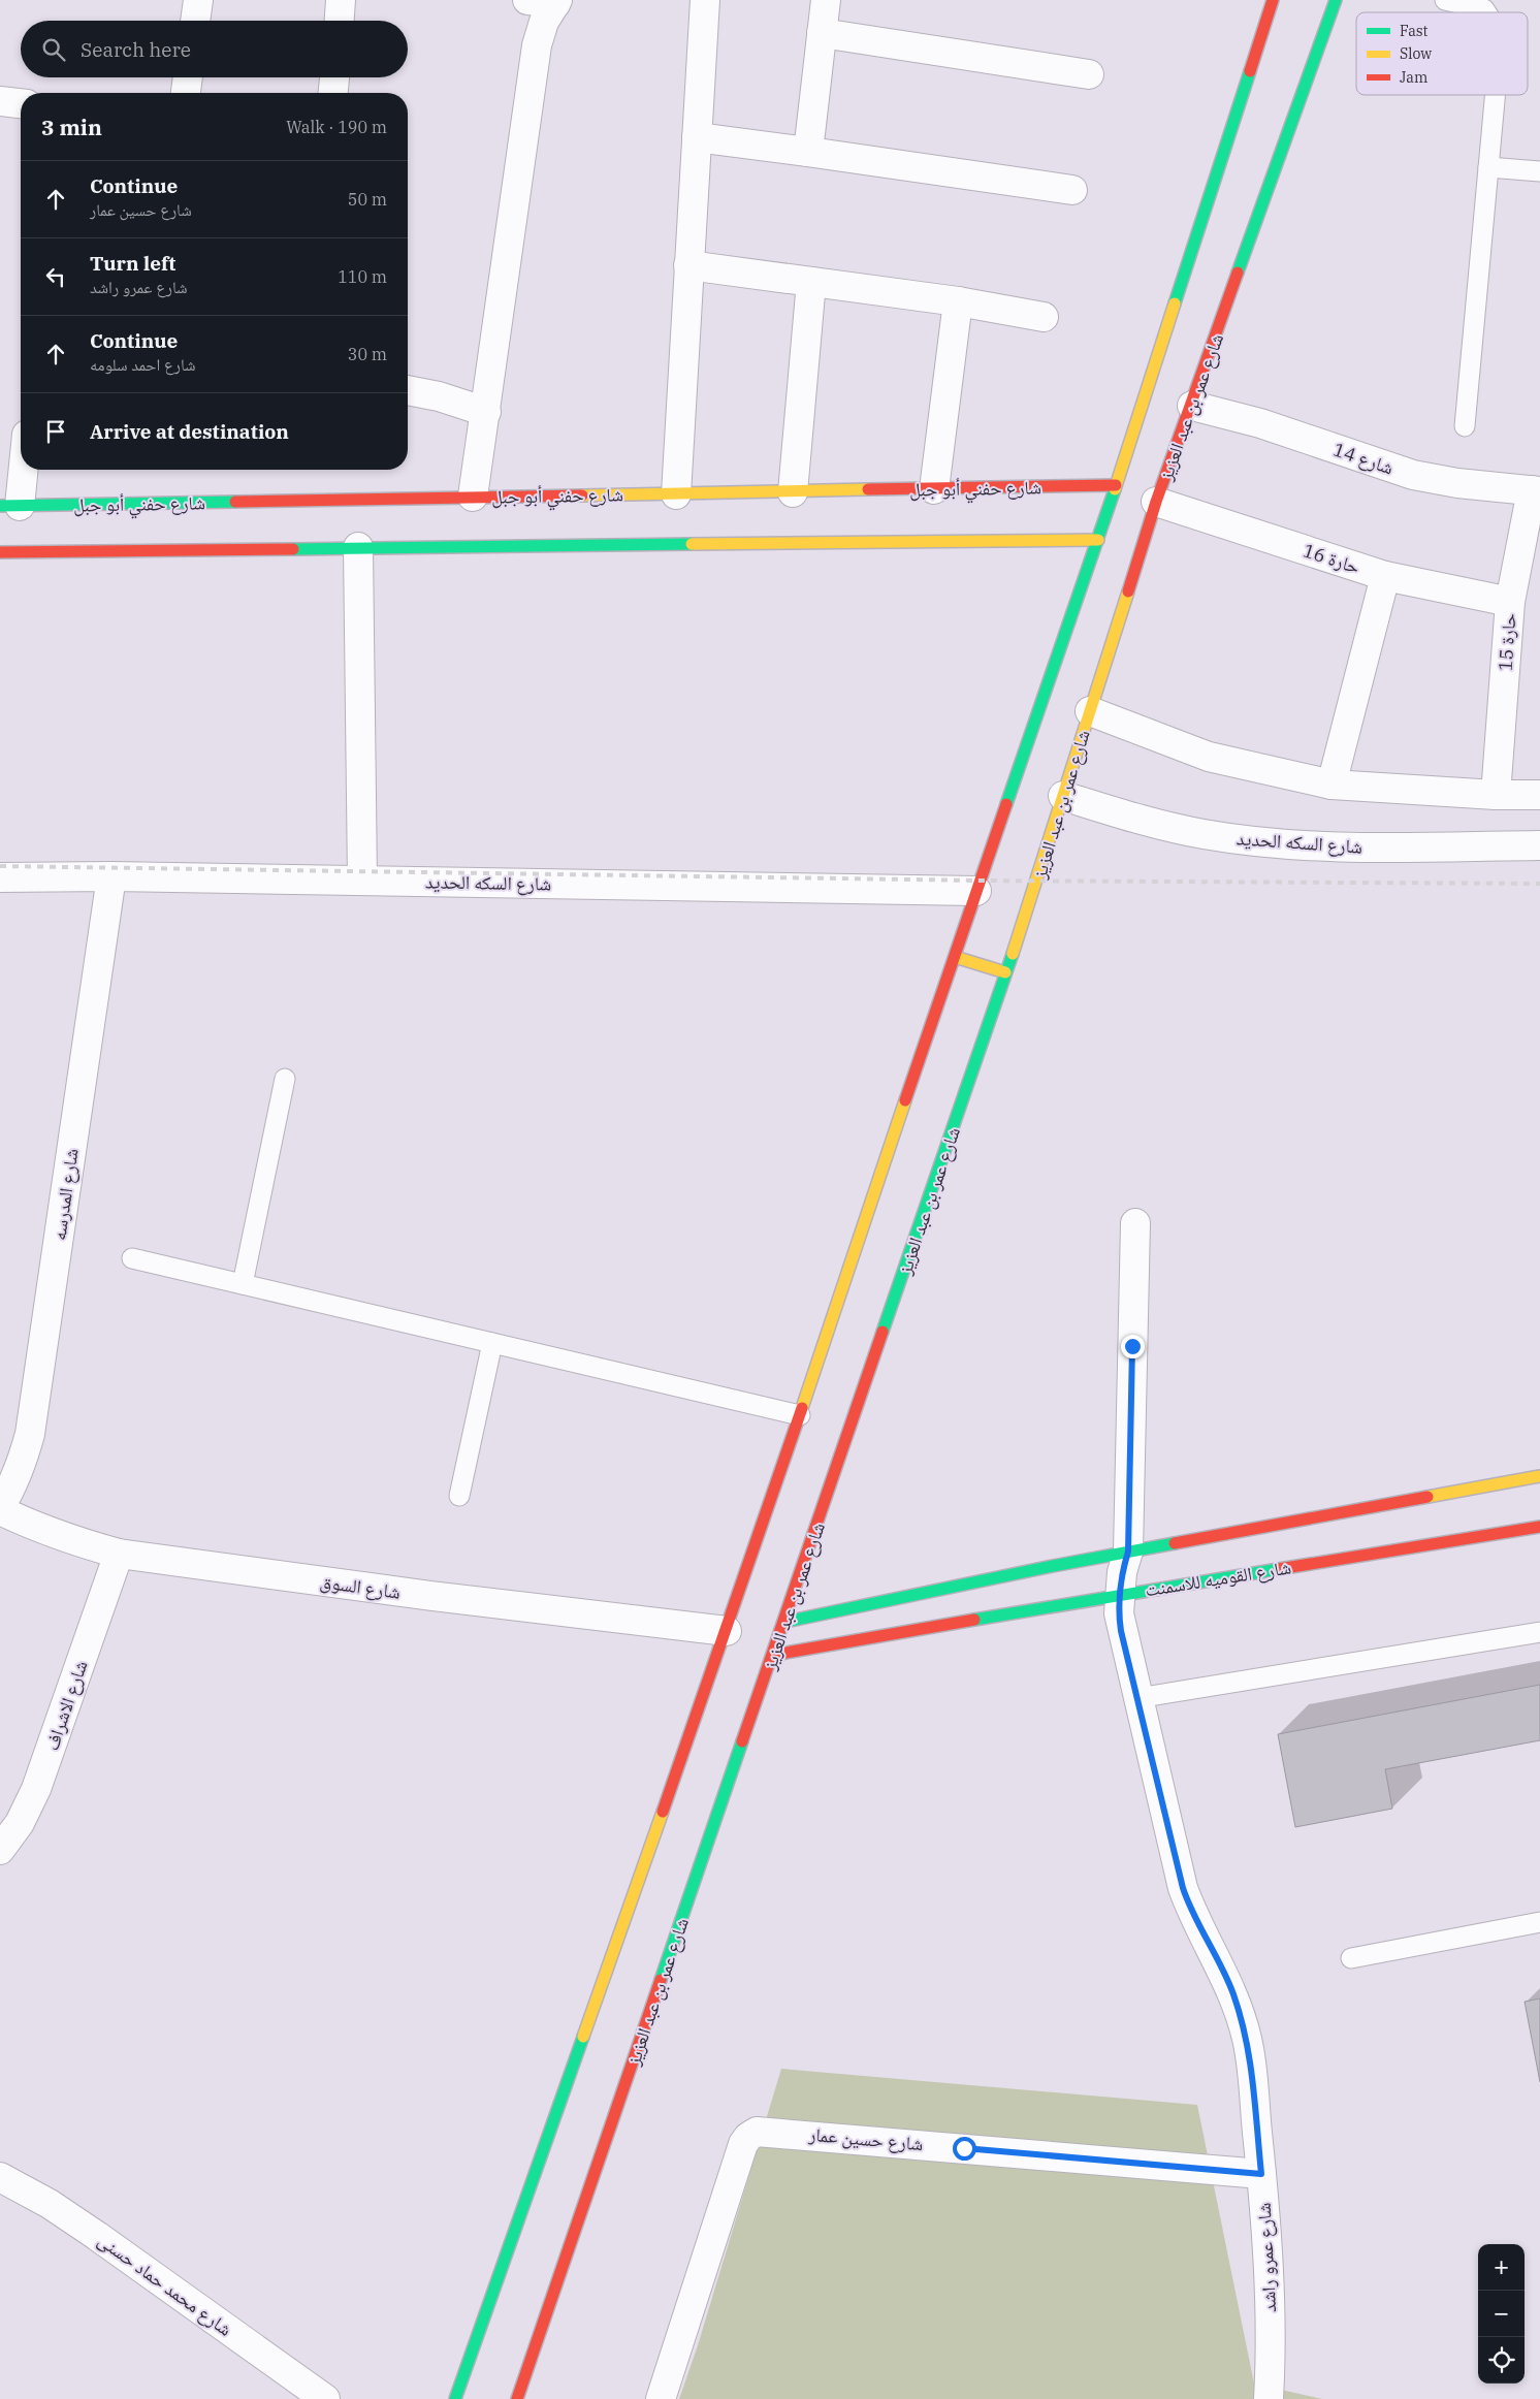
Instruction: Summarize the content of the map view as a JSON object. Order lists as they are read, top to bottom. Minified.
{"streets":{"main road":["شارع عمر بن عبد العزيز","شارع حفني أبو جبل","شارع القوميه للاسمنت"],"street":["شارع 14","حارة 16","حارة 15","شارع السكه الحديد","شارع المدرسه","شارع السوق","شارع الاشراف","شارع حسين عمار","شارع عمرو راشد","شارع محمد حماد حسنى"]},"crossings":[["شارع عمر بن عبد العزيز","شارع 14"],["شارع عمر بن عبد العزيز","حارة 16"],["شارع عمر بن عبد العزيز","شارع السكه الحديد"],["شارع عمر بن عبد العزيز","شارع القوميه للاسمنت"],["شارع 14","حارة 15"],["حارة 16","حارة 15"],["شارع السكه الحديد","شارع المدرسه"],["شارع القوميه للاسمنت","شارع عمرو راشد"],["شارع السوق","شارع الاشراف"],["شارع حسين عمار","شارع عمرو راشد"]],"legend":["Fast","Slow","Jam"],"page":{"search":"Search here","heading":["3 min","Walk · 190 m"],"list":[["Continue","شارع حسين عمار","50 m"],["Turn left","شارع عمرو راشد","110 m"],["Continue","شارع احمد سلومه","30 m"],"Arrive at destination"],"map_buttons":["+","−"]}}
